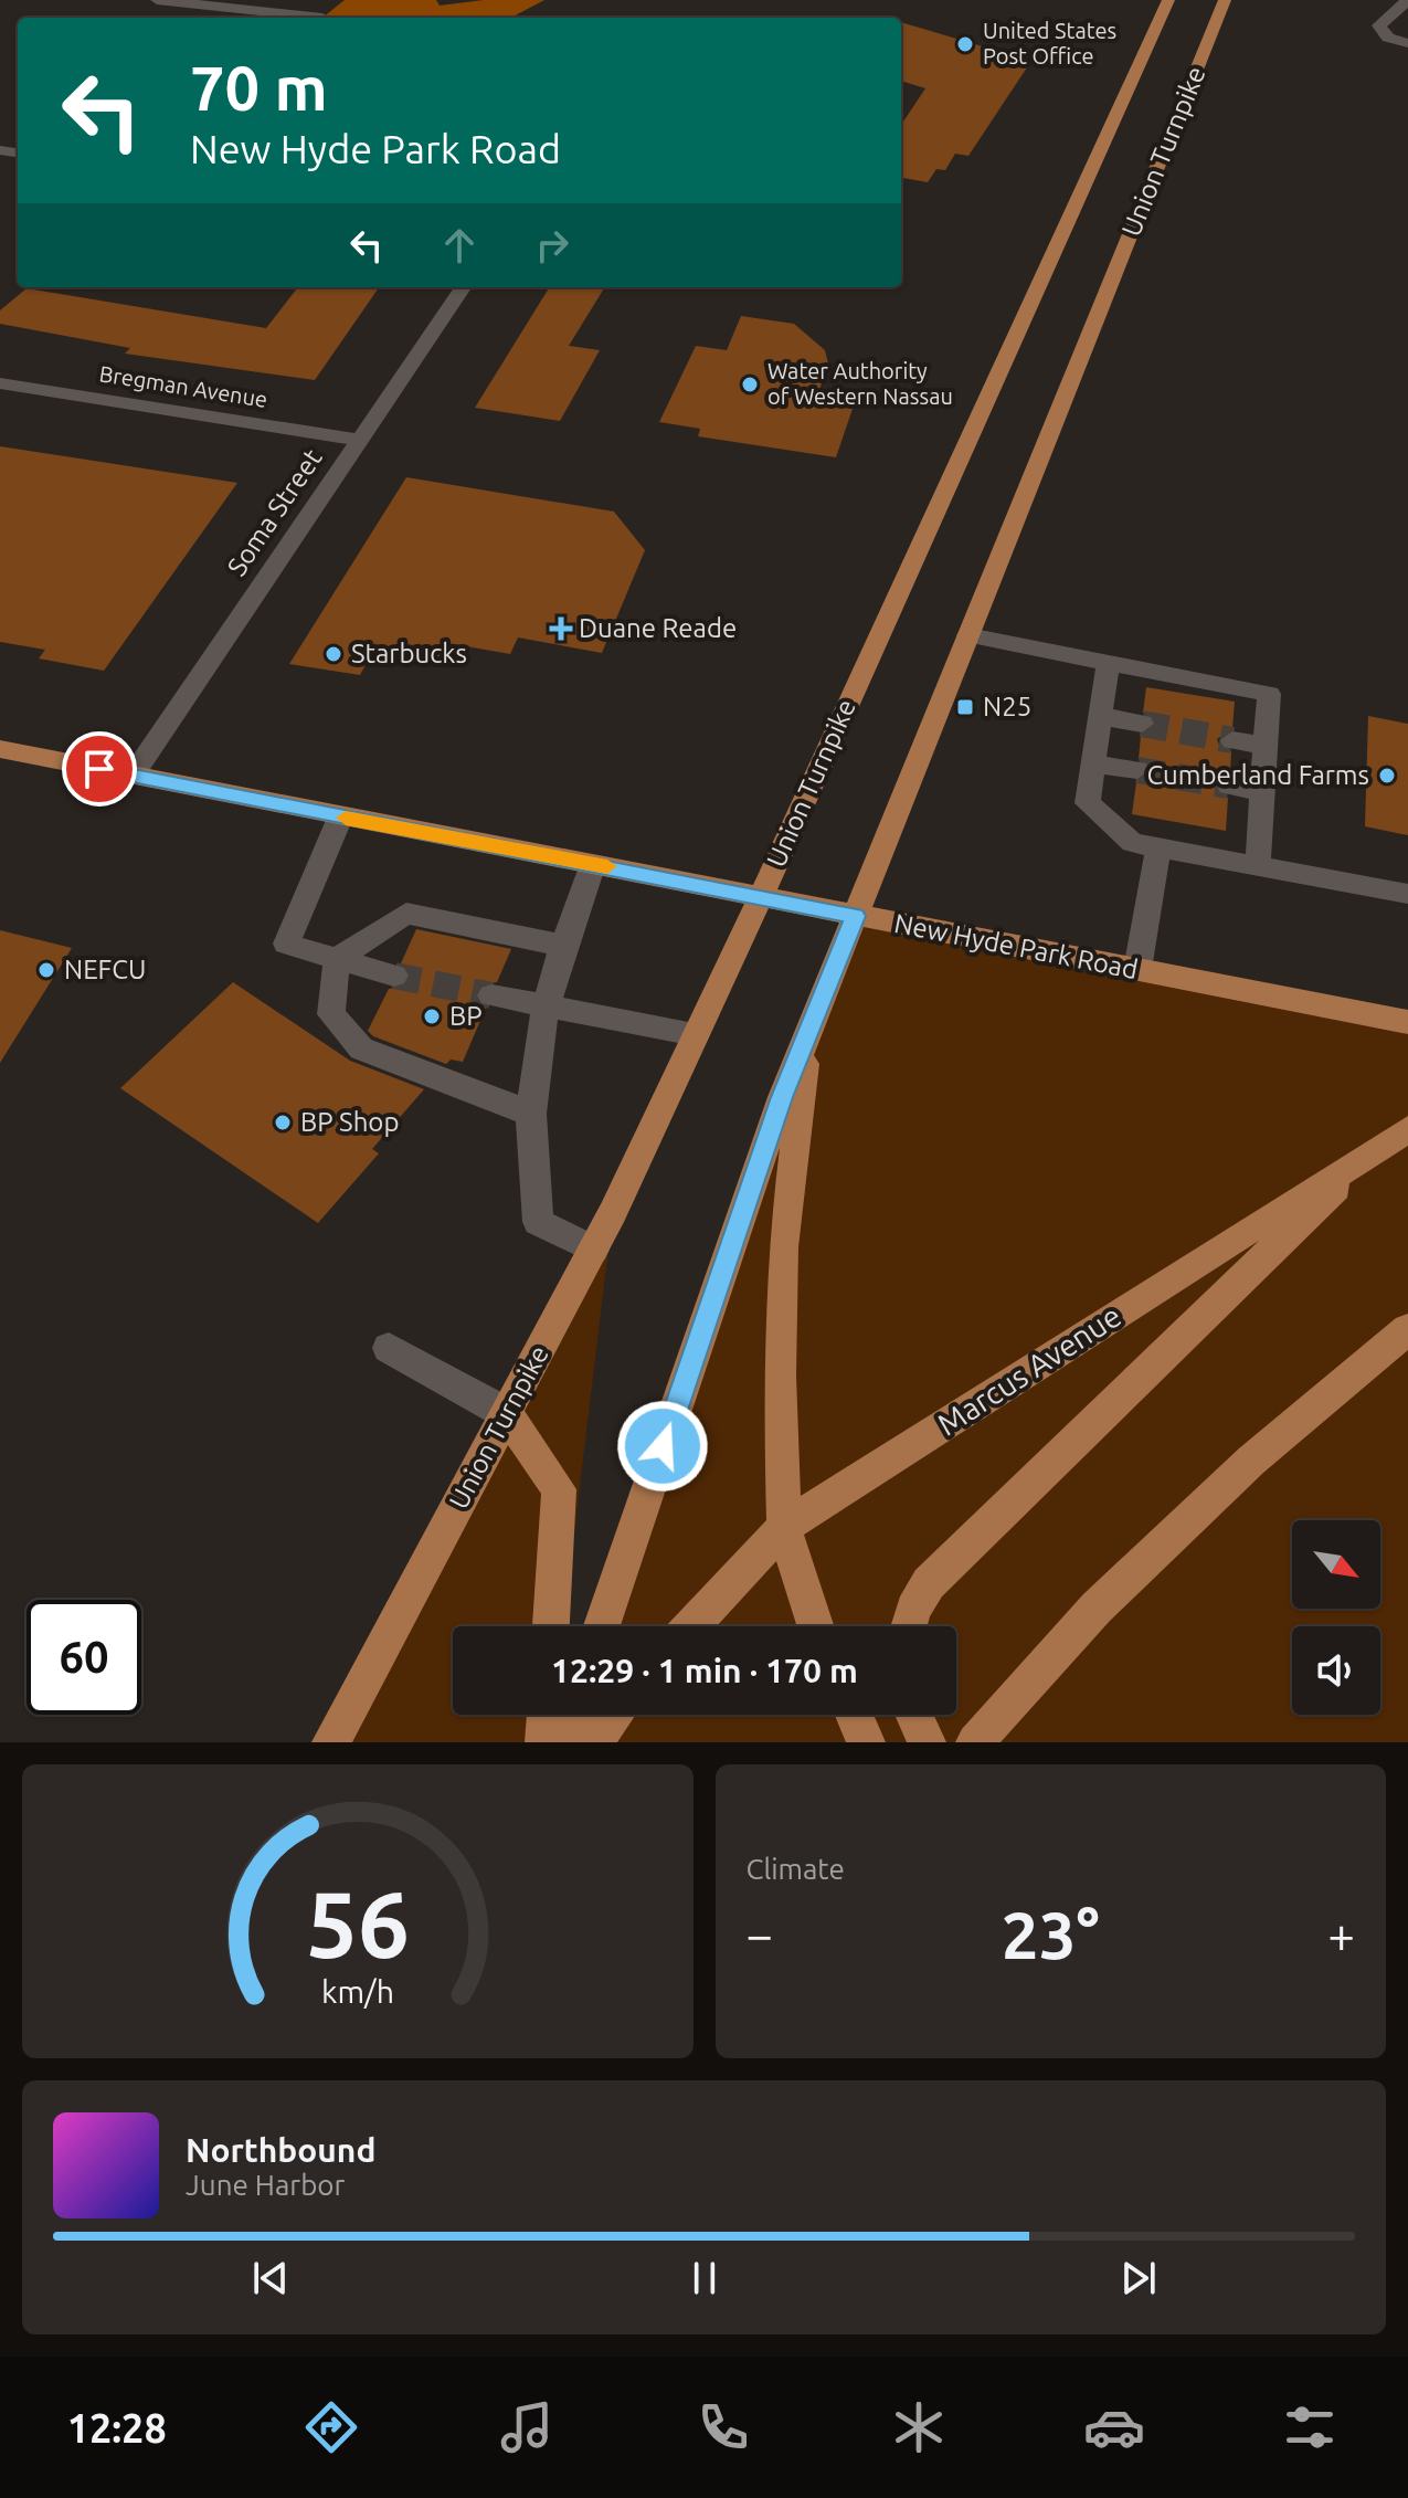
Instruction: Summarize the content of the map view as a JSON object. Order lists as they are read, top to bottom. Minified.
{"streets":{"main road":["Union Turnpike","New Hyde Park Road","Marcus Avenue"],"street":["Bregman Avenue","Soma Street"]},"crossings":[["Union Turnpike","New Hyde Park Road"],["Bregman Avenue","Soma Street"],["Soma Street","New Hyde Park Road"]],"places":{"other":["United States Post Office","Water Authority of Western Nassau","Starbucks","Cumberland Farms","NEFCU","BP","BP Shop"],"health":["Duane Reade"],"transit":["N25"]},"north":"bottom right","page":{"turn":["70 m","New Hyde Park Road"],"limit":"60","trip":"12:29 · 1 min · 170 m","tile":"Climate","heat":["−","23°","+"],"song":["Northbound","June Harbor"],"tabs":"12:28","gauge":["56","km/h"]}}
